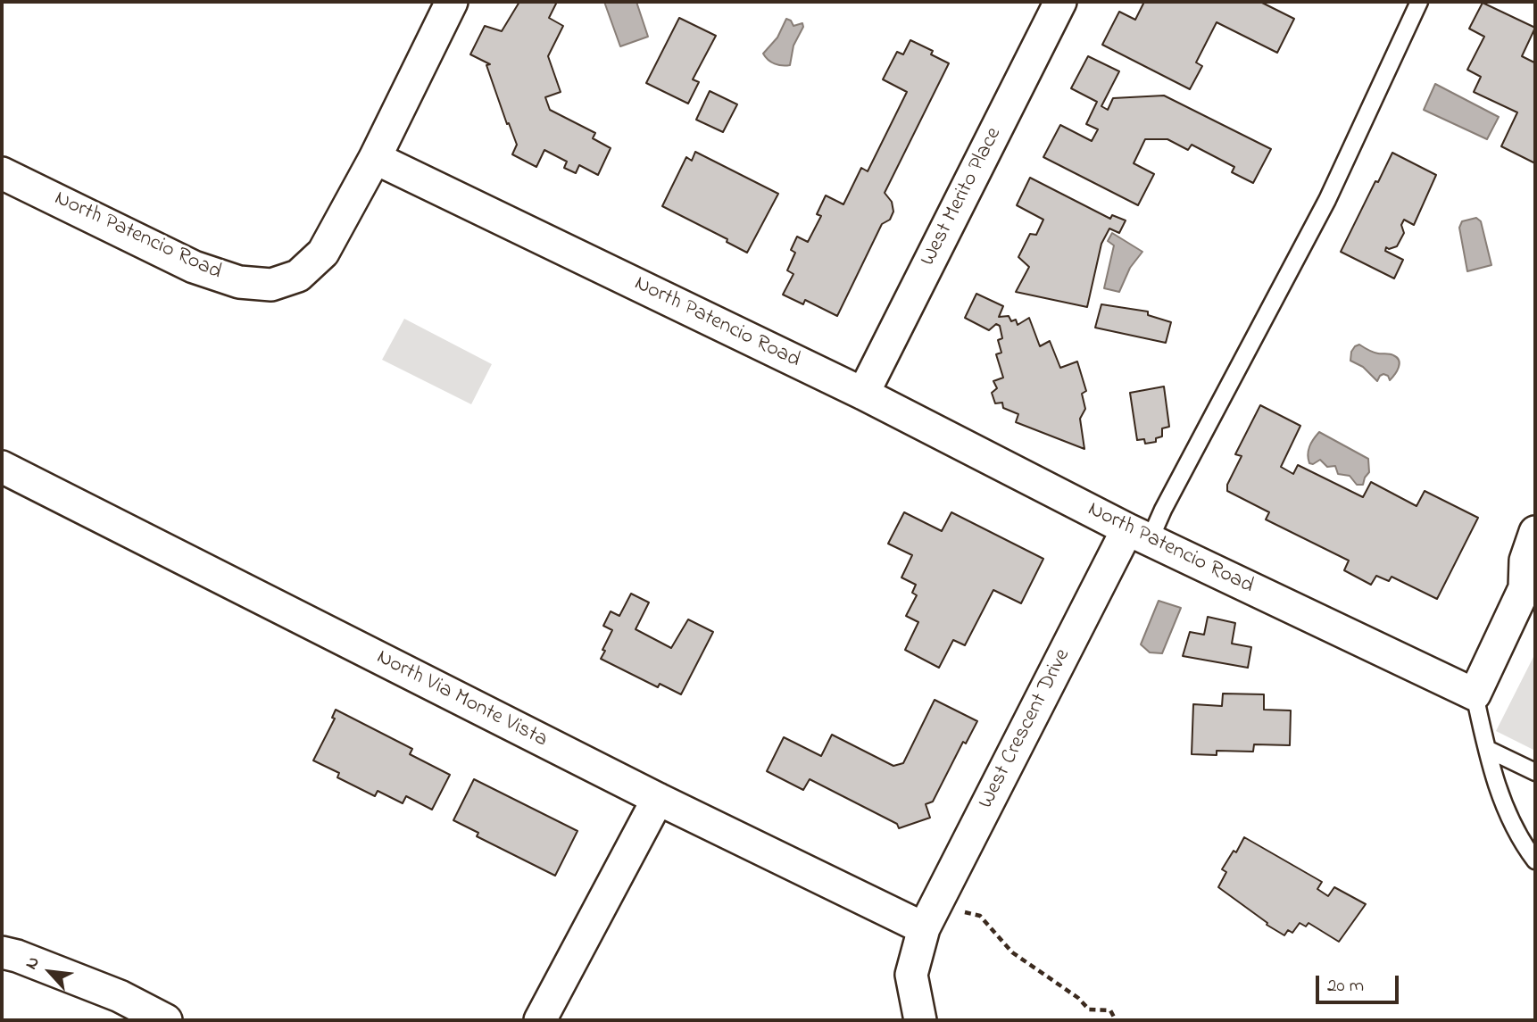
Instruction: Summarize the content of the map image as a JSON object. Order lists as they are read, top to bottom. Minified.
{"streets":{"street":["West Merito Place","North Patencio Road","North Via Monte Vista","West Crescent Drive"]},"crossings":[["West Merito Place","North Patencio Road"],["North Patencio Road","West Crescent Drive"],["North Via Monte Vista","West Crescent Drive"]],"scale_bar":"20 m","north":"top left"}
